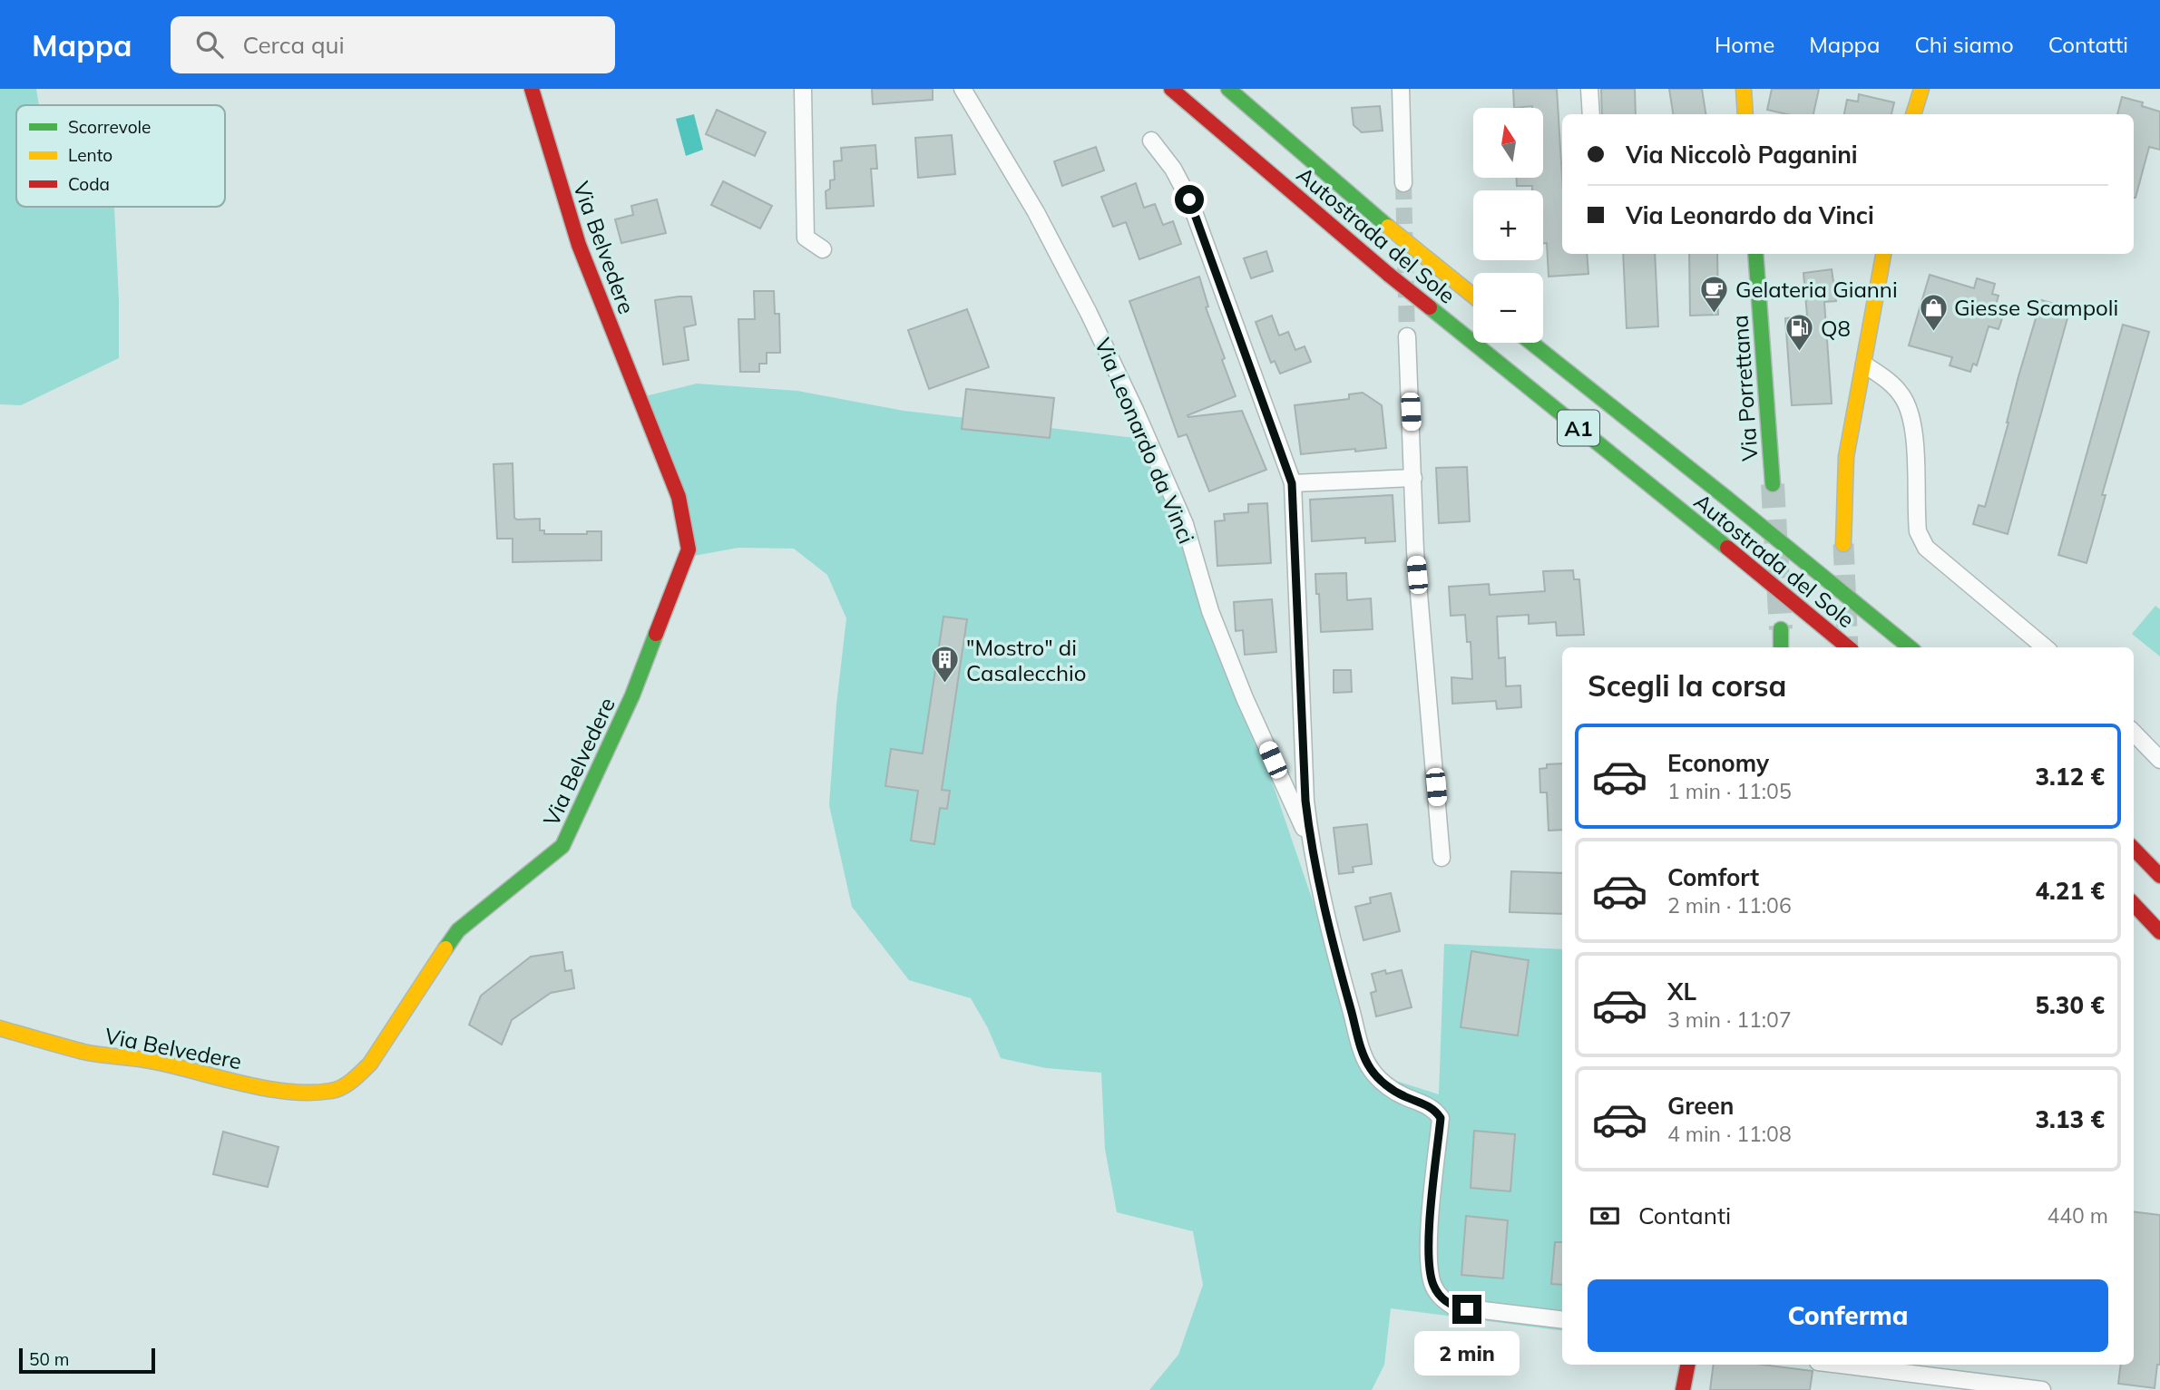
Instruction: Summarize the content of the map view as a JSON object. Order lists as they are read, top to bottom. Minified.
{"streets":{"main road":["Autostrada del Sole","Via Belvedere","Via Porrettana","A1"],"street":["Via Leonardo da Vinci"]},"places":{"cafe":["Gelateria Gianni"],"shop":["Giesse Scampoli"],"fuel station":["Q8"],"building":["\"Mostro\" di Casalecchio"]},"legend":["Scorrevole","Lento","Coda"],"scale_bar":"50 m","north":"top","page":{"header":"Mappa","search":"Cerca qui","nav":["Home","Mappa","Chi siamo","Contatti"],"map_buttons":["+","−"],"banner":["Via Niccolò Paganini","Via Leonardo da Vinci"],"heading":"Scegli la corsa","list":[{"name":"Economy","note":"1 min · 11:05","value":"3.12 €"},{"name":"Comfort","note":"2 min · 11:06","value":"4.21 €"},{"name":"XL","note":"3 min · 11:07","value":"5.30 €"},{"name":"Green","note":"4 min · 11:08","value":"3.13 €"}],"pay":["Contanti","440 m"],"buttons":"Conferma","bubble":"2 min","scale":"50 m"}}
